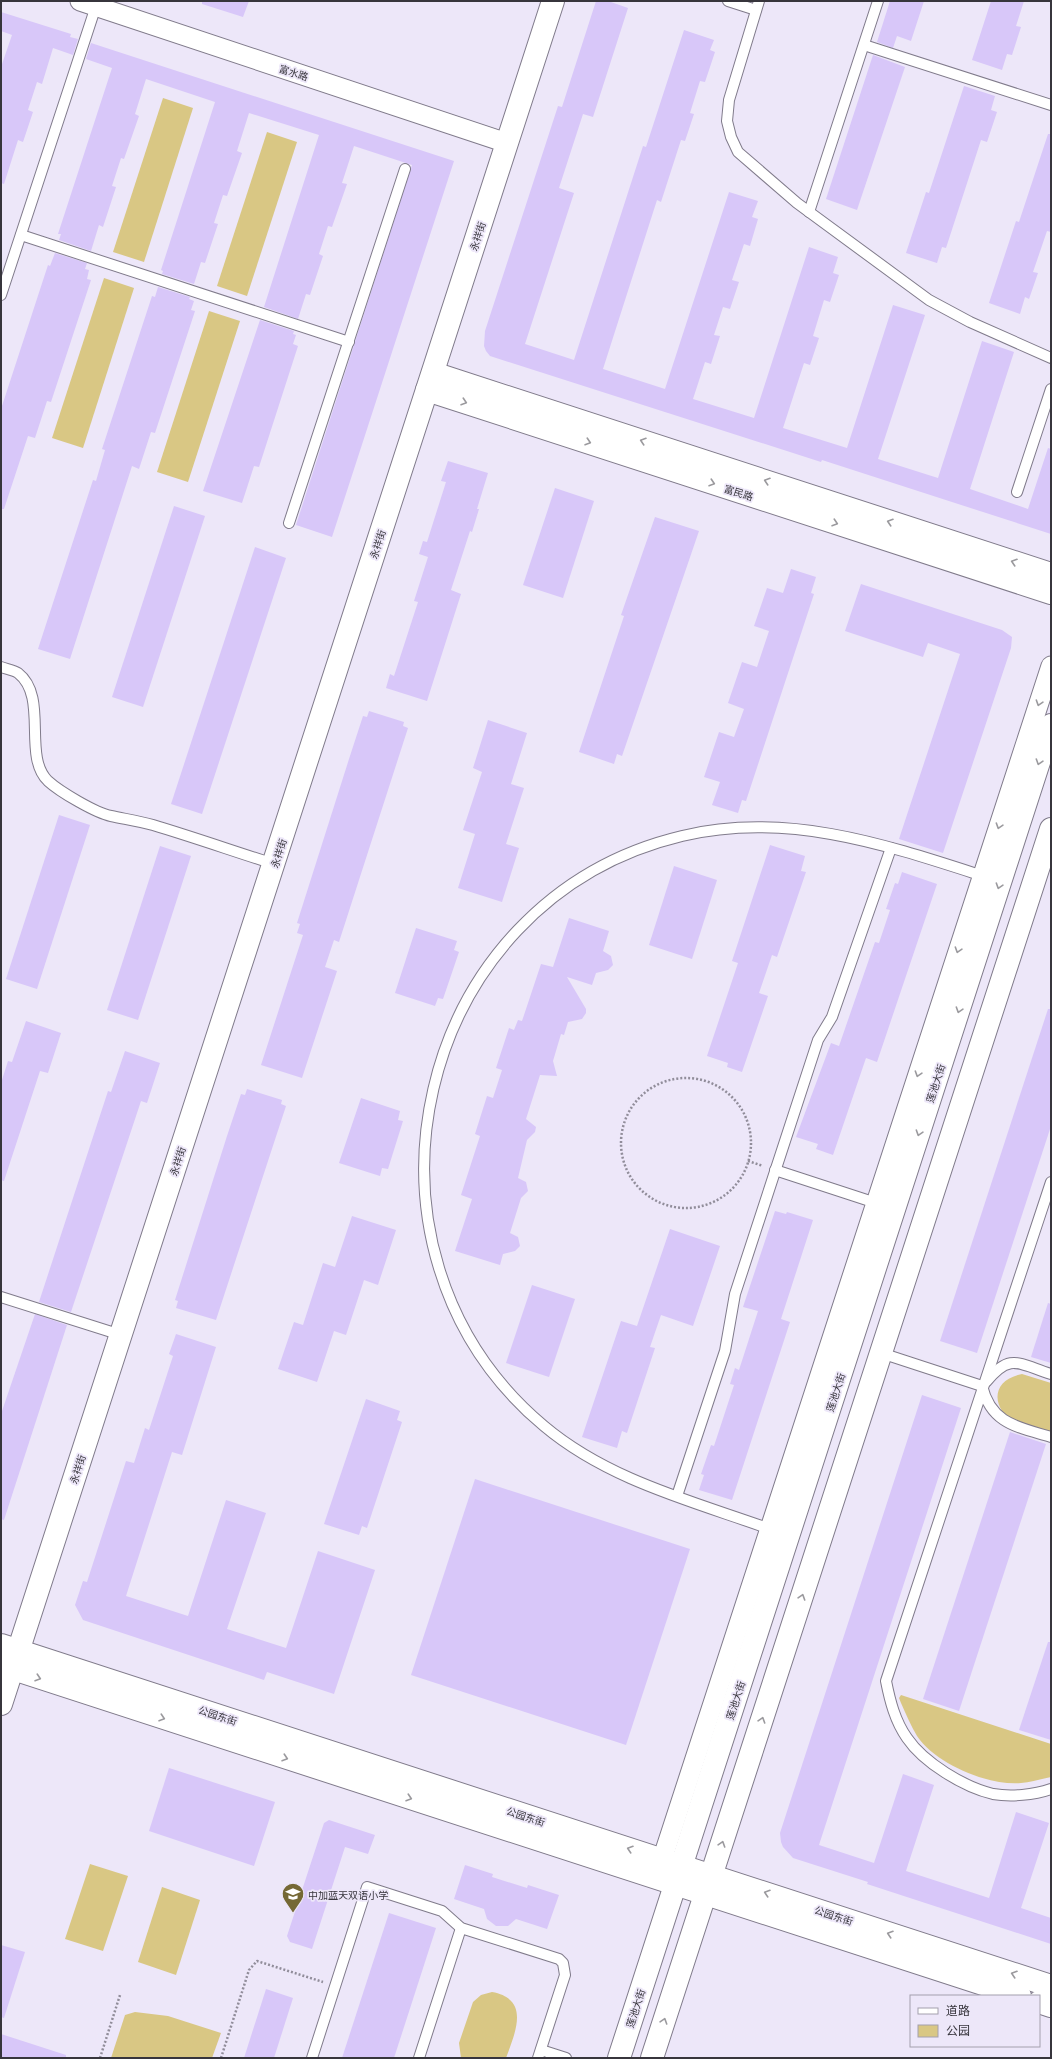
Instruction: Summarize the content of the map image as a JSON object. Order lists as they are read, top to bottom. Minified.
{"streets":{"street":["富水路","永祥街","富民路","莲池大街","公园东街"]},"crossings":[["富水路","永祥街"],["永祥街","富民路"],["永祥街","公园东街"],["莲池大街","公园东街"]],"places":{"school or university":["中加蓝天双语小学"]},"legend":["道路","公园"]}
